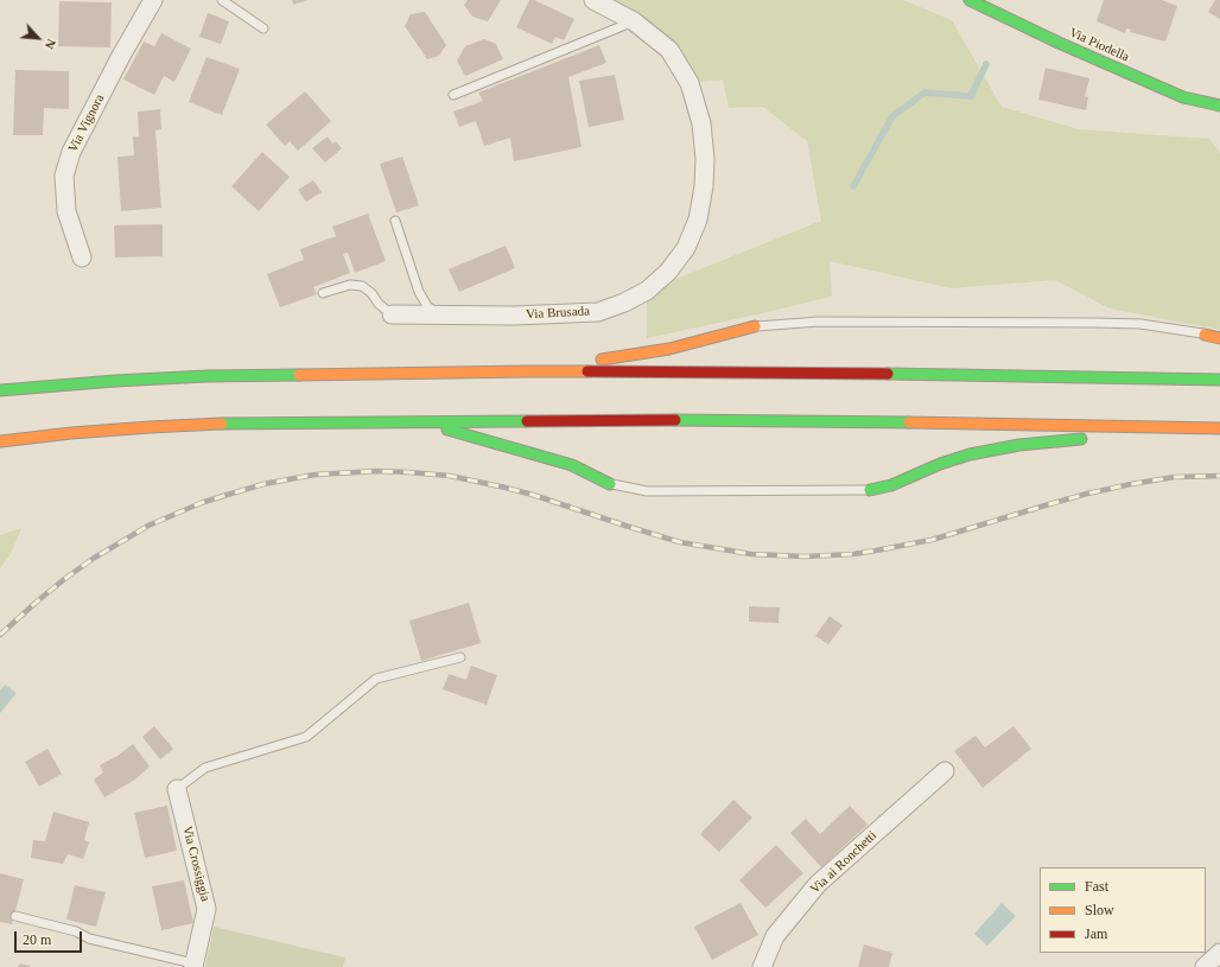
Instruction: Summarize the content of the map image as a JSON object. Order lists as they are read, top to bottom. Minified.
{"streets":{"main road":["Via Piodella"],"street":["Via Vignora","Via Brusada","Via ai Ronchetti","Via Crossiggia"]},"legend":["Fast","Slow","Jam"],"scale_bar":"20 m","north":"bottom right"}
